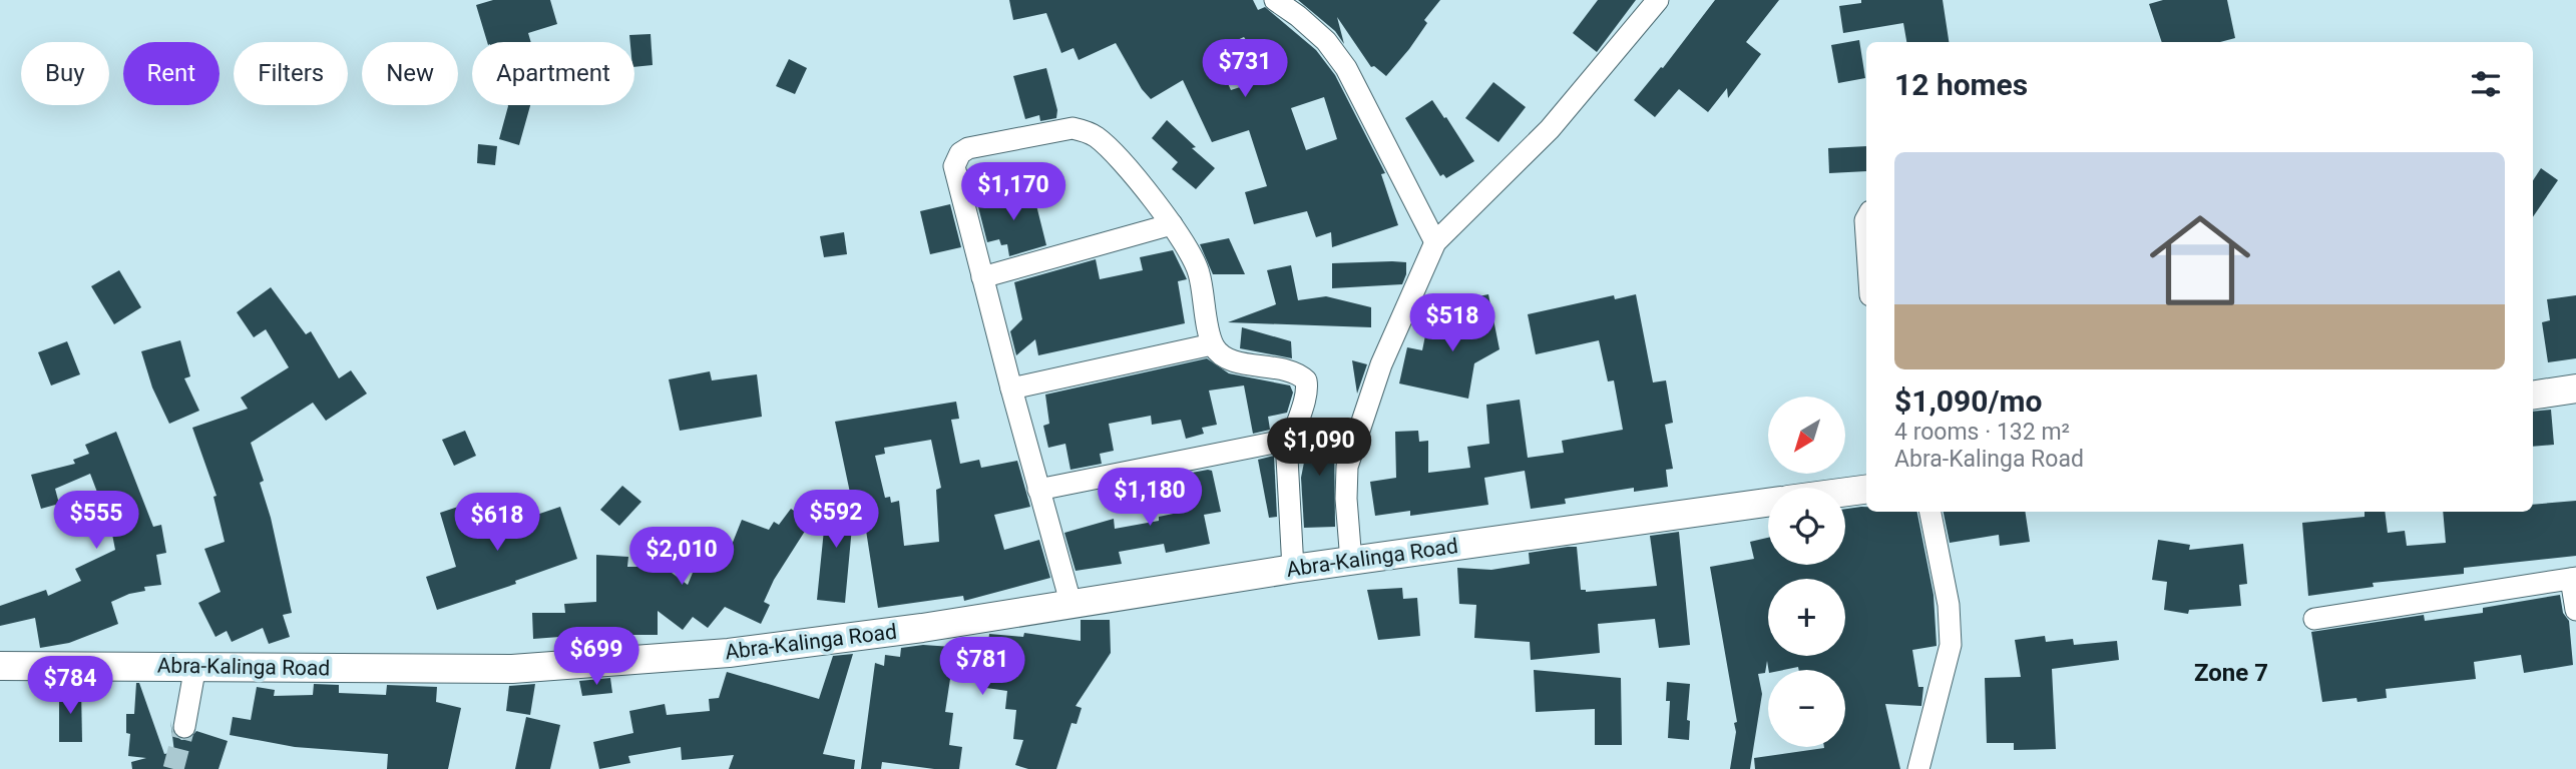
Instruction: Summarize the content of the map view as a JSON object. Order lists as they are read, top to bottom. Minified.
{"streets":{"main road":["Abra-Kalinga Road"]},"districts":["Zone 7"],"north":"bottom left","page":{"price":["$731","$1,170","$518","$1,090","$1,180","$592","$555","$618","$2,010","$699","$781","$784"],"chip":["Buy","Rent","Filters","New","Apartment"],"heading":"12 homes","list":[{"name":"$1,090/mo","note":"4 rooms · 132 m² · Abra-Kalinga Road"}],"map_buttons":["+","−"]}}
